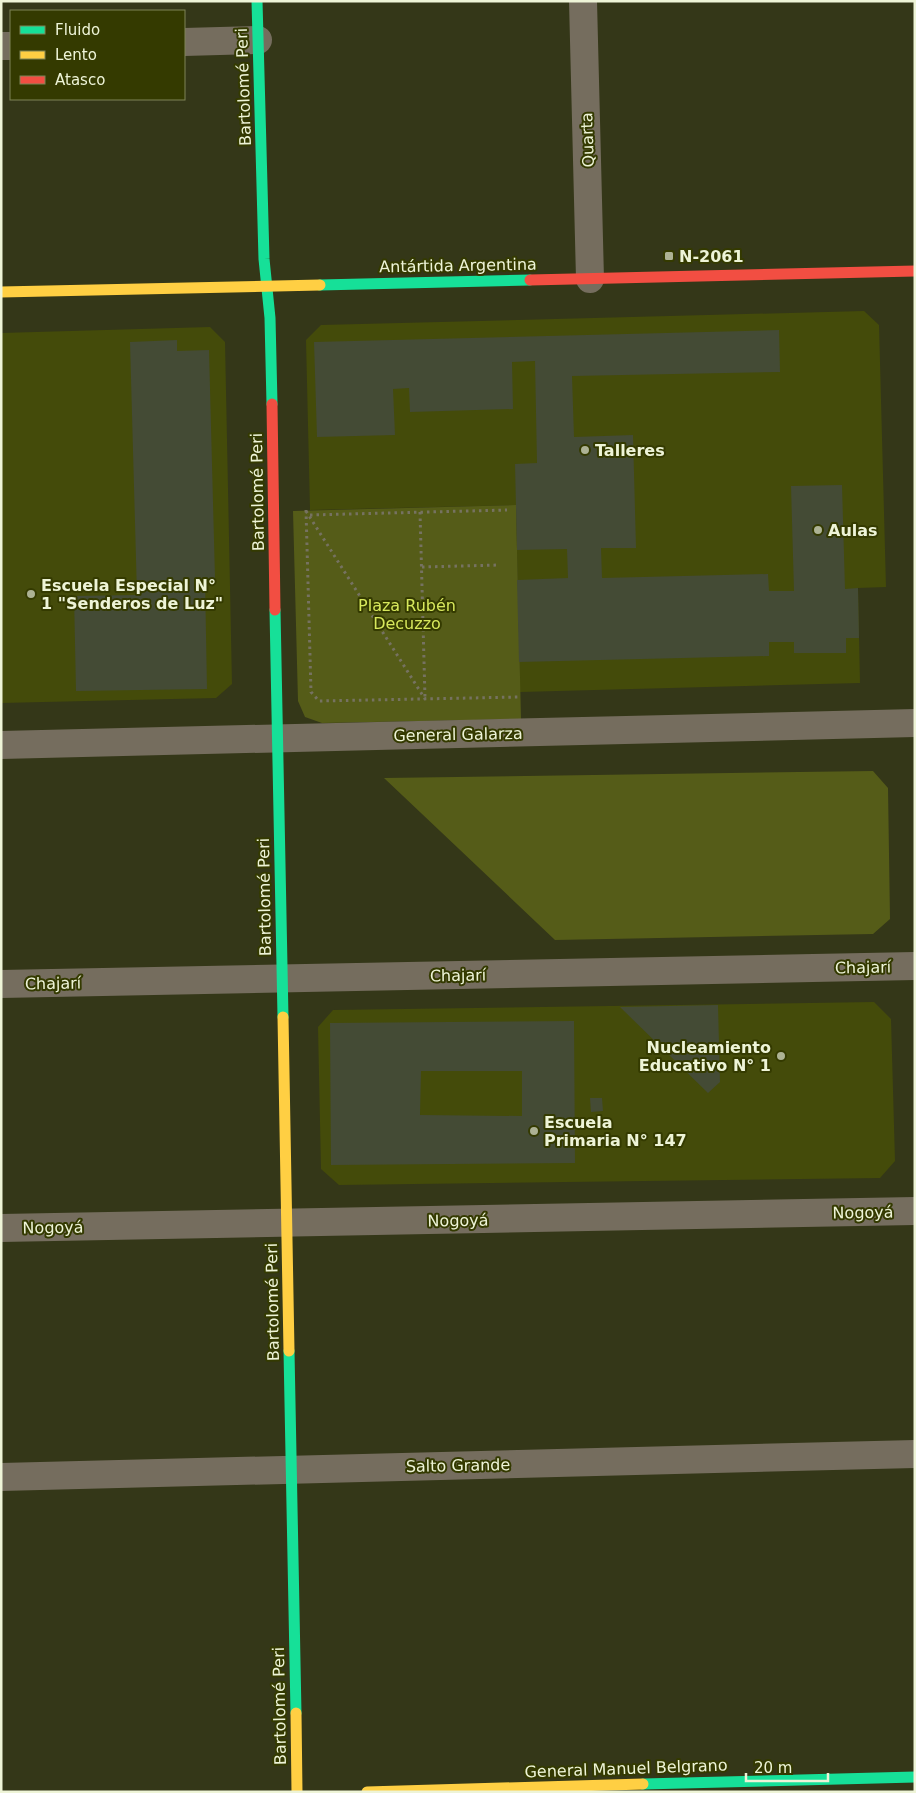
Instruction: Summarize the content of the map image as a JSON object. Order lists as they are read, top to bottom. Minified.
{"streets":{"street":["Bartolomé Peri","Quarta","Antártida Argentina","General Galarza","Chajarí","Nogoyá","Salto Grande","General Manuel Belgrano"]},"crossings":[["Bartolomé Peri","Antártida Argentina"],["Bartolomé Peri","General Galarza"],["Bartolomé Peri","Chajarí"],["Bartolomé Peri","Nogoyá"],["Bartolomé Peri","Salto Grande"],["Quarta","Antártida Argentina"]],"parks":["Plaza Rubén Decuzzo"],"places":{"transit":["N-2061"],"other":["Talleres","Aulas","Escuela Especial N° 1 \"Senderos de Luz\"","Nucleamiento Educativo N° 1","Escuela Primaria N° 147"]},"legend":["Fluido","Lento","Atasco"],"scale_bar":"20 m"}
